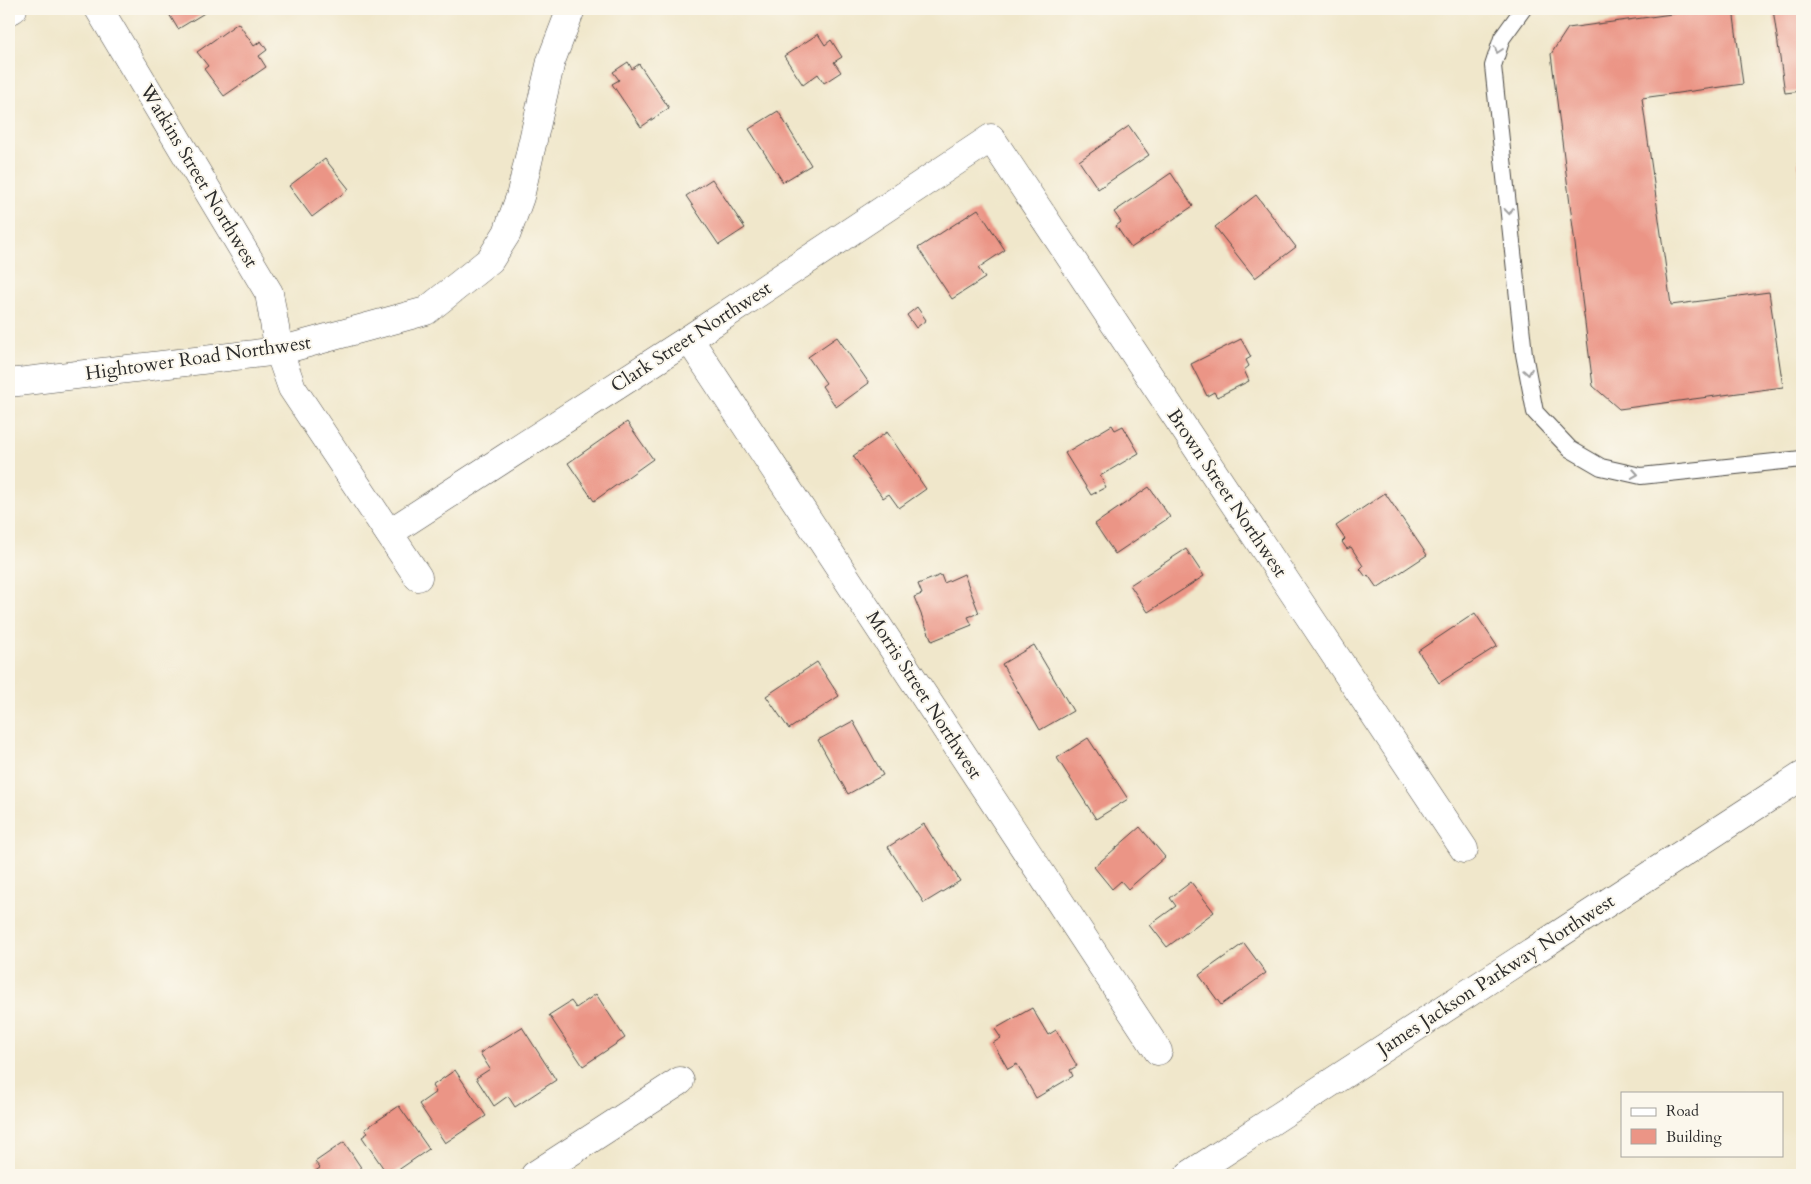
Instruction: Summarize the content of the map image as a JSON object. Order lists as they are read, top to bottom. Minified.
{"streets":{"street":["Watkins Street Northwest","Clark Street Northwest","Hightower Road Northwest","Brown Street Northwest","Morris Street Northwest","James Jackson Parkway Northwest"]},"crossings":[["Watkins Street Northwest","Clark Street Northwest"],["Watkins Street Northwest","Hightower Road Northwest"],["Clark Street Northwest","Brown Street Northwest"],["Clark Street Northwest","Morris Street Northwest"]],"legend":["Road","Building"]}
